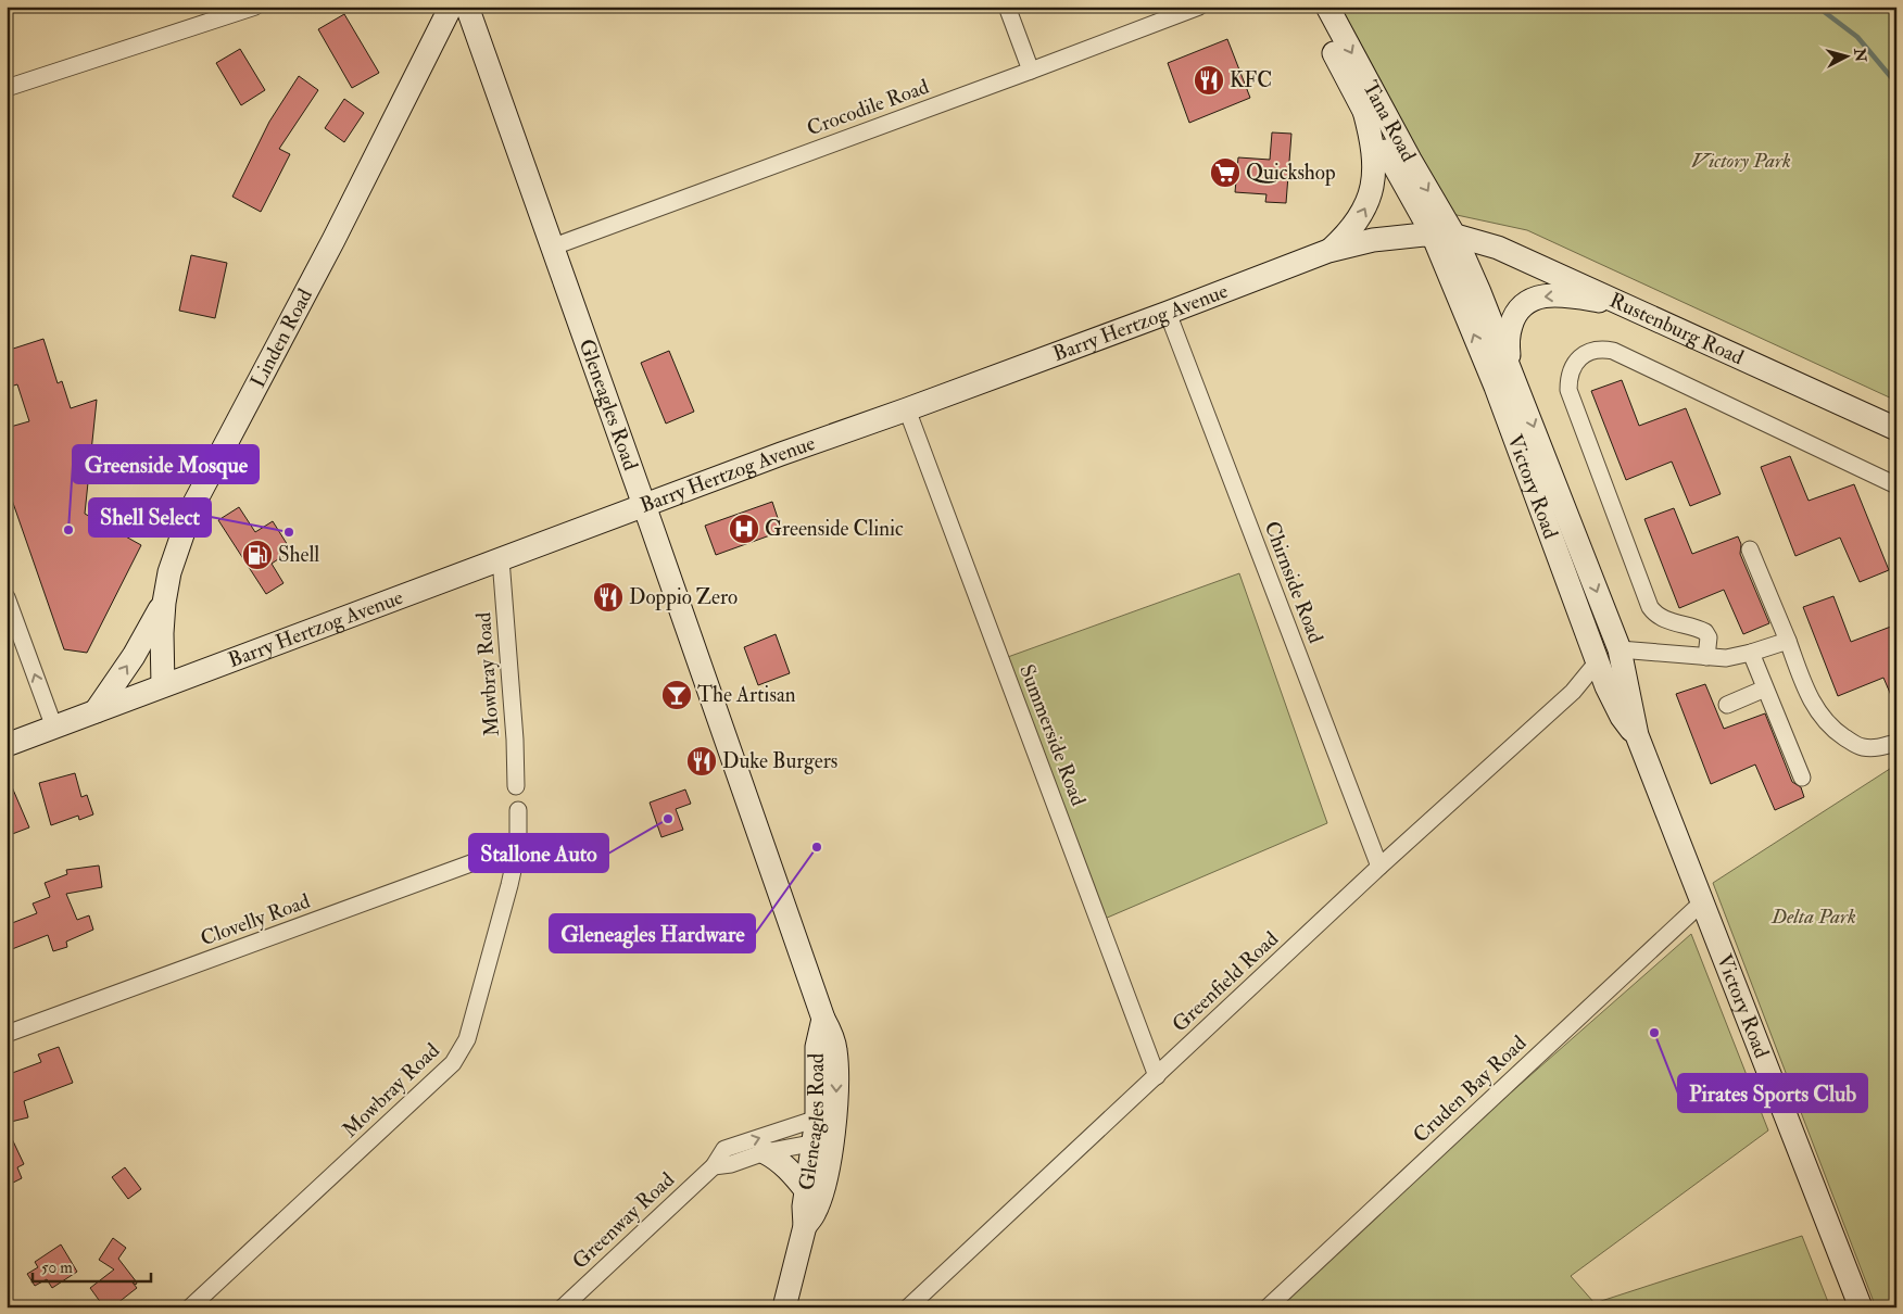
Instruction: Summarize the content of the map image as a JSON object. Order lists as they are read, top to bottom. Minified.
{"streets":{"main road":["Tana Road","Barry Hertzog Avenue","Rustenburg Road","Linden Road","Gleneagles Road","Victory Road"],"street":["Crocodile Road","Chirnside Road","Mowbray Road","Summerside Road","Clovelly Road","Greenfield Road","Cruden Bay Road","Greenway Road"]},"crossings":[["Crocodile Road","Gleneagles Road"],["Tana Road","Barry Hertzog Avenue"],["Tana Road","Rustenburg Road"],["Tana Road","Victory Road"],["Barry Hertzog Avenue","Rustenburg Road"],["Barry Hertzog Avenue","Linden Road"],["Barry Hertzog Avenue","Gleneagles Road"],["Barry Hertzog Avenue","Victory Road"],["Barry Hertzog Avenue","Chirnside Road"],["Barry Hertzog Avenue","Mowbray Road"],["Barry Hertzog Avenue","Summerside Road"],["Rustenburg Road","Victory Road"],["Gleneagles Road","Greenway Road"],["Victory Road","Greenfield Road"],["Victory Road","Cruden Bay Road"],["Chirnside Road","Greenfield Road"],["Mowbray Road","Clovelly Road"],["Summerside Road","Greenfield Road"]],"parks":["Victory Park","Delta Park"],"places":{"restaurant":["KFC","Doppio Zero","Duke Burgers"],"supermarket":["Quickshop"],"hospital":["Greenside Clinic"],"other":["Greenside Mosque","Shell Select","Stallone Auto","Gleneagles Hardware","Pirates Sports Club"],"fuel station":["Shell"],"bar":["The Artisan"]},"scale_bar":"50 m","north":"right"}
